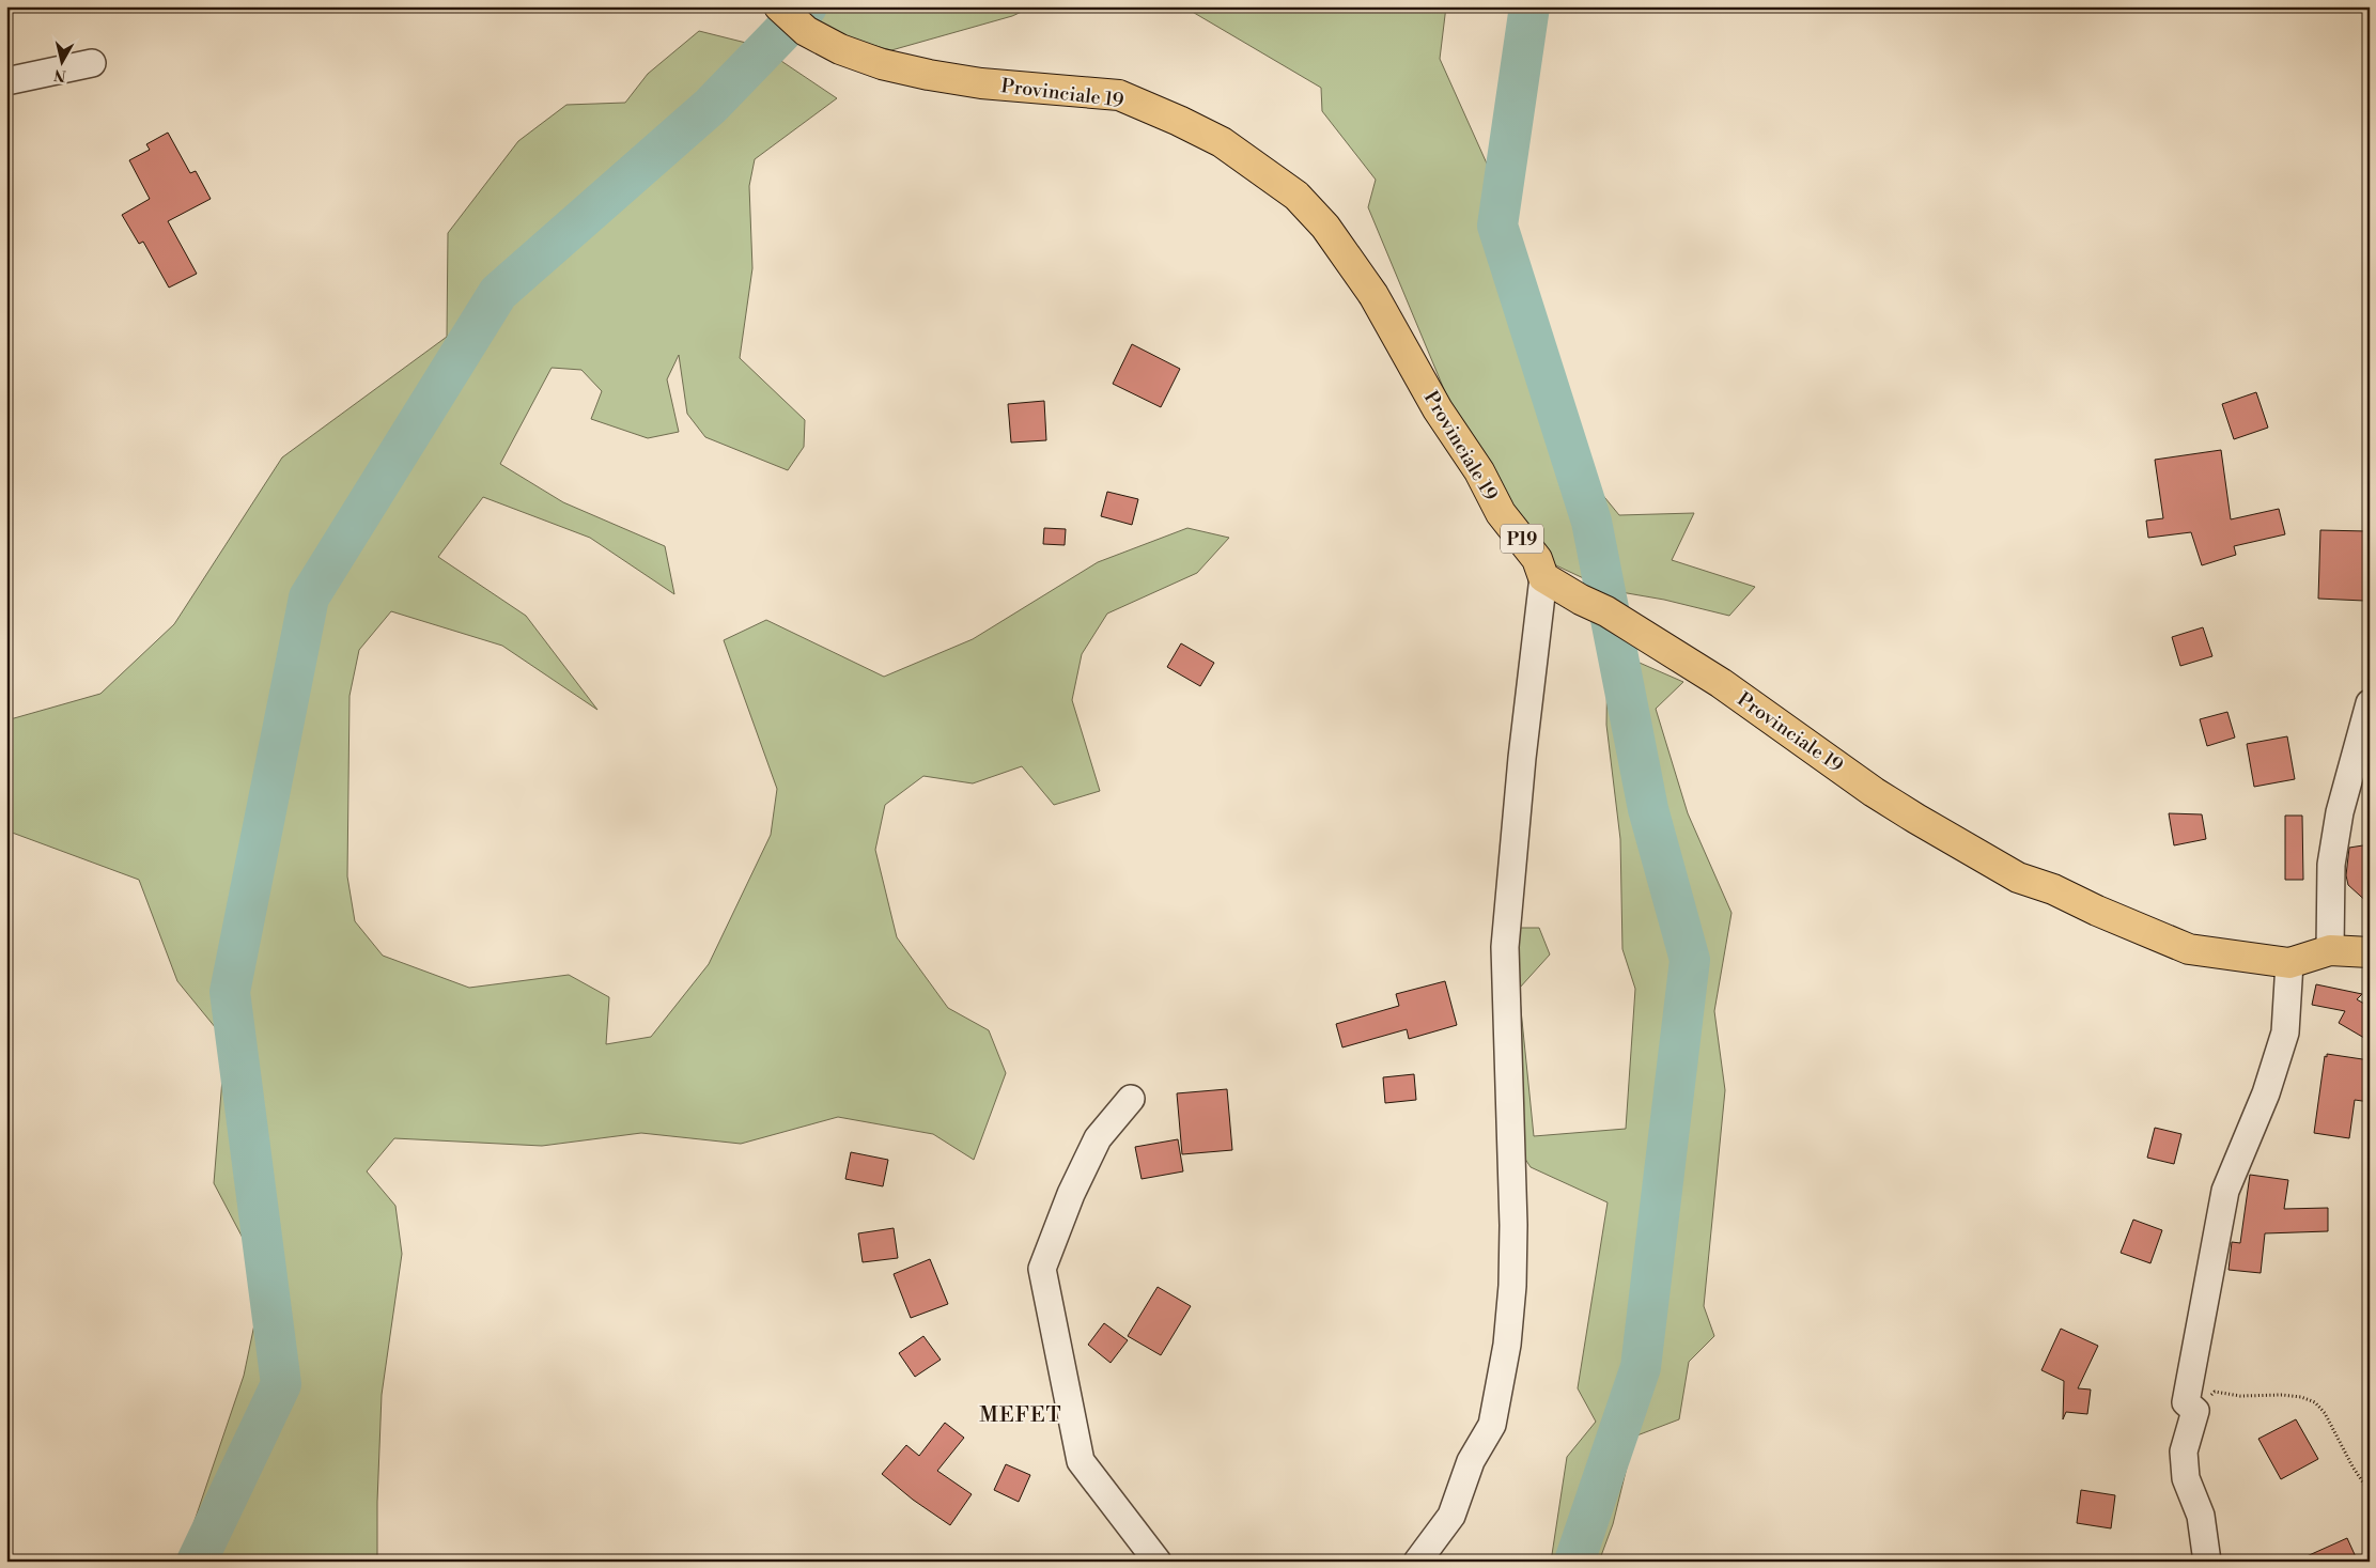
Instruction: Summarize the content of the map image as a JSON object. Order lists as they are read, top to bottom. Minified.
{"streets":{"main road":["Provinciale 19","P19"]},"districts":["MEFET"],"north":"bottom"}
